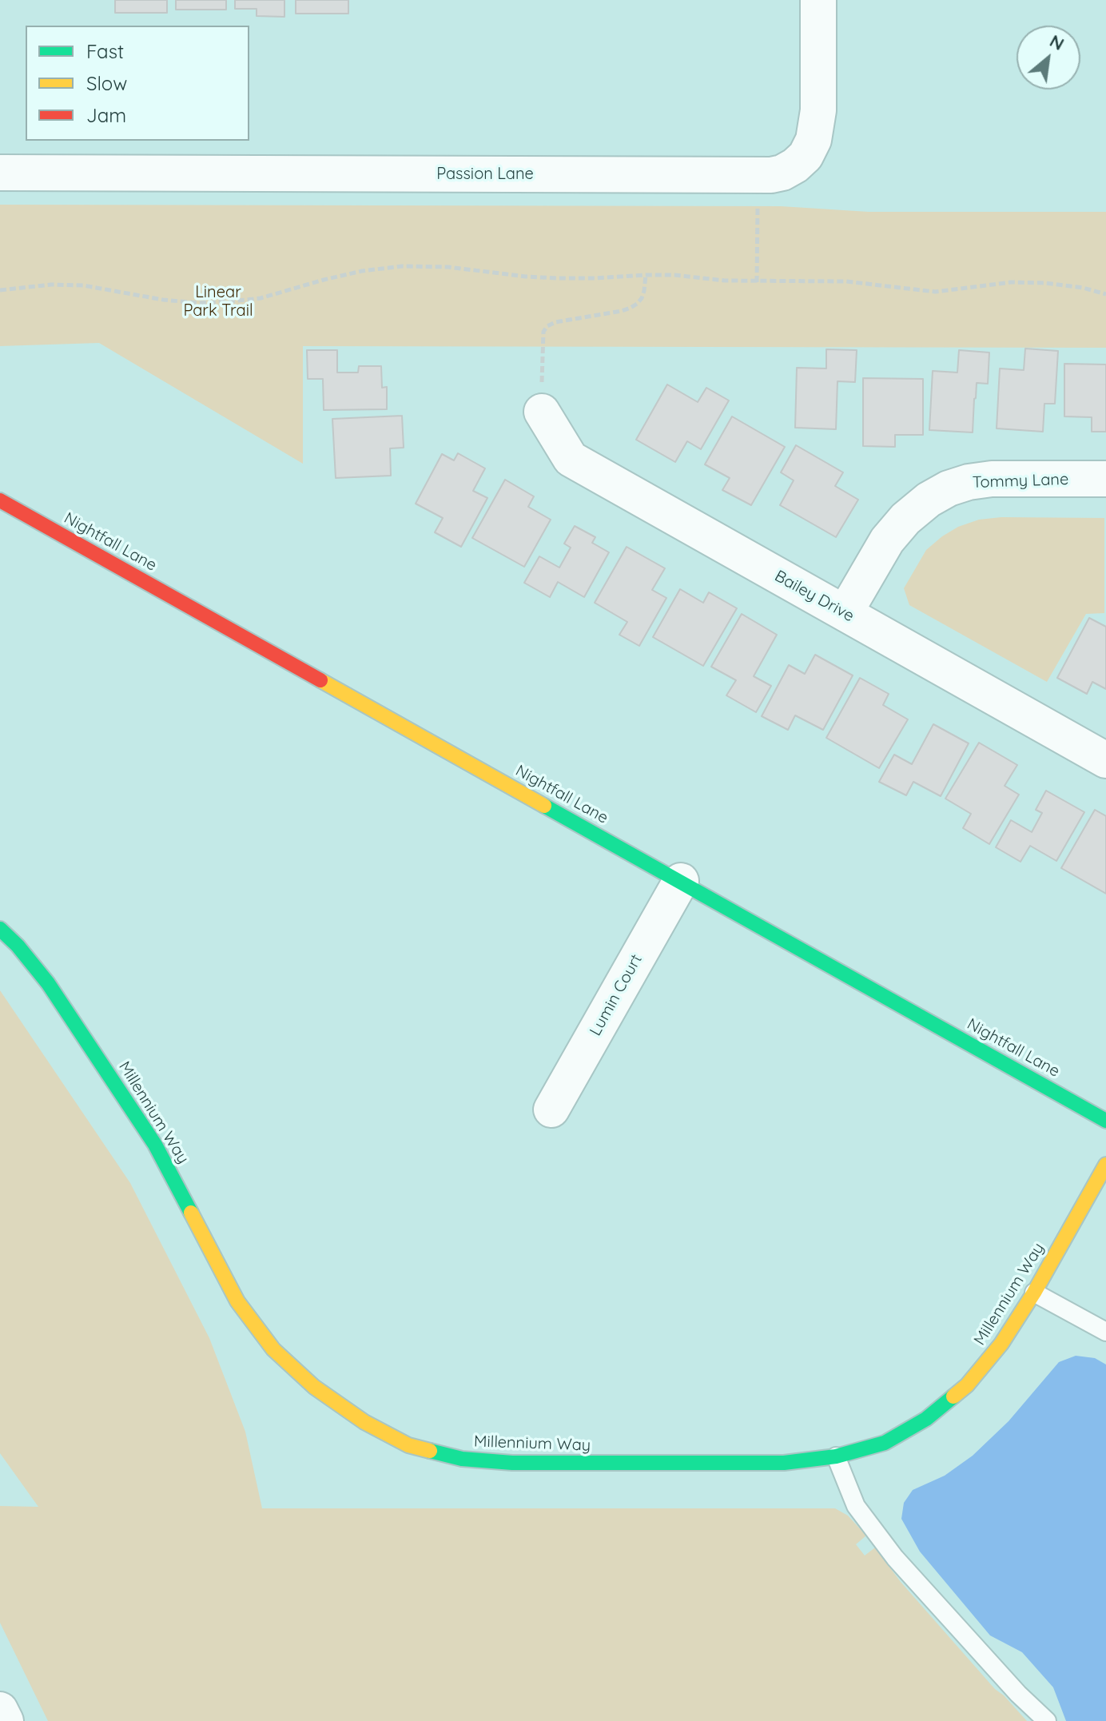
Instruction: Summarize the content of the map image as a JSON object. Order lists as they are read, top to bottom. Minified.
{"streets":{"street":["Passion Lane","Tommy Lane","Nightfall Lane","Bailey Drive","Lumin Court","Millennium Way"]},"crossings":[["Tommy Lane","Bailey Drive"],["Nightfall Lane","Lumin Court"]],"parks":["Linear Park Trail"],"legend":["Fast","Slow","Jam"],"north":"top right"}
